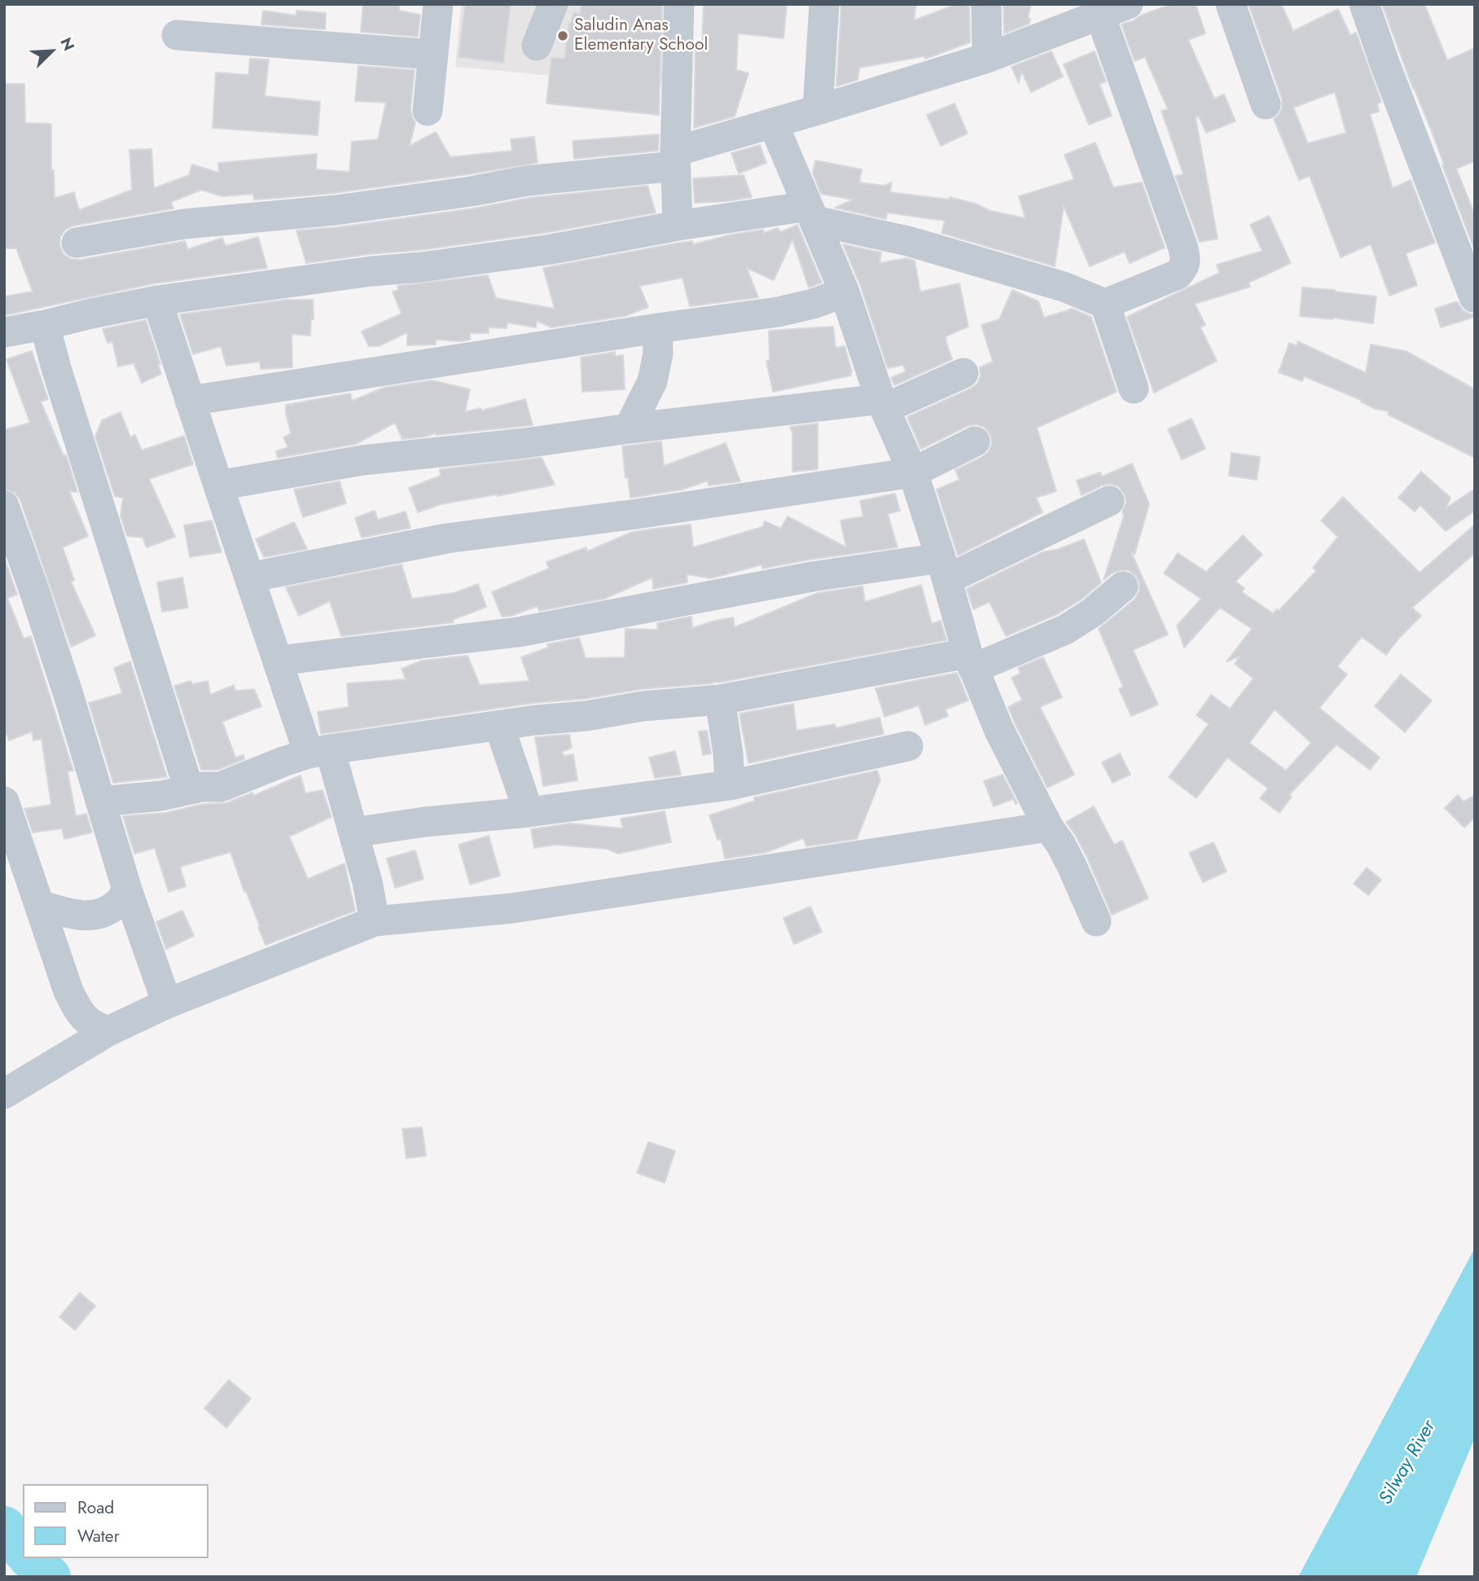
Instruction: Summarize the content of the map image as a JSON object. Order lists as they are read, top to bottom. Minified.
{"water":["Silway River"],"places":["Saludin Anas Elementary School"],"legend":["Road","Water"],"north":"top right"}
